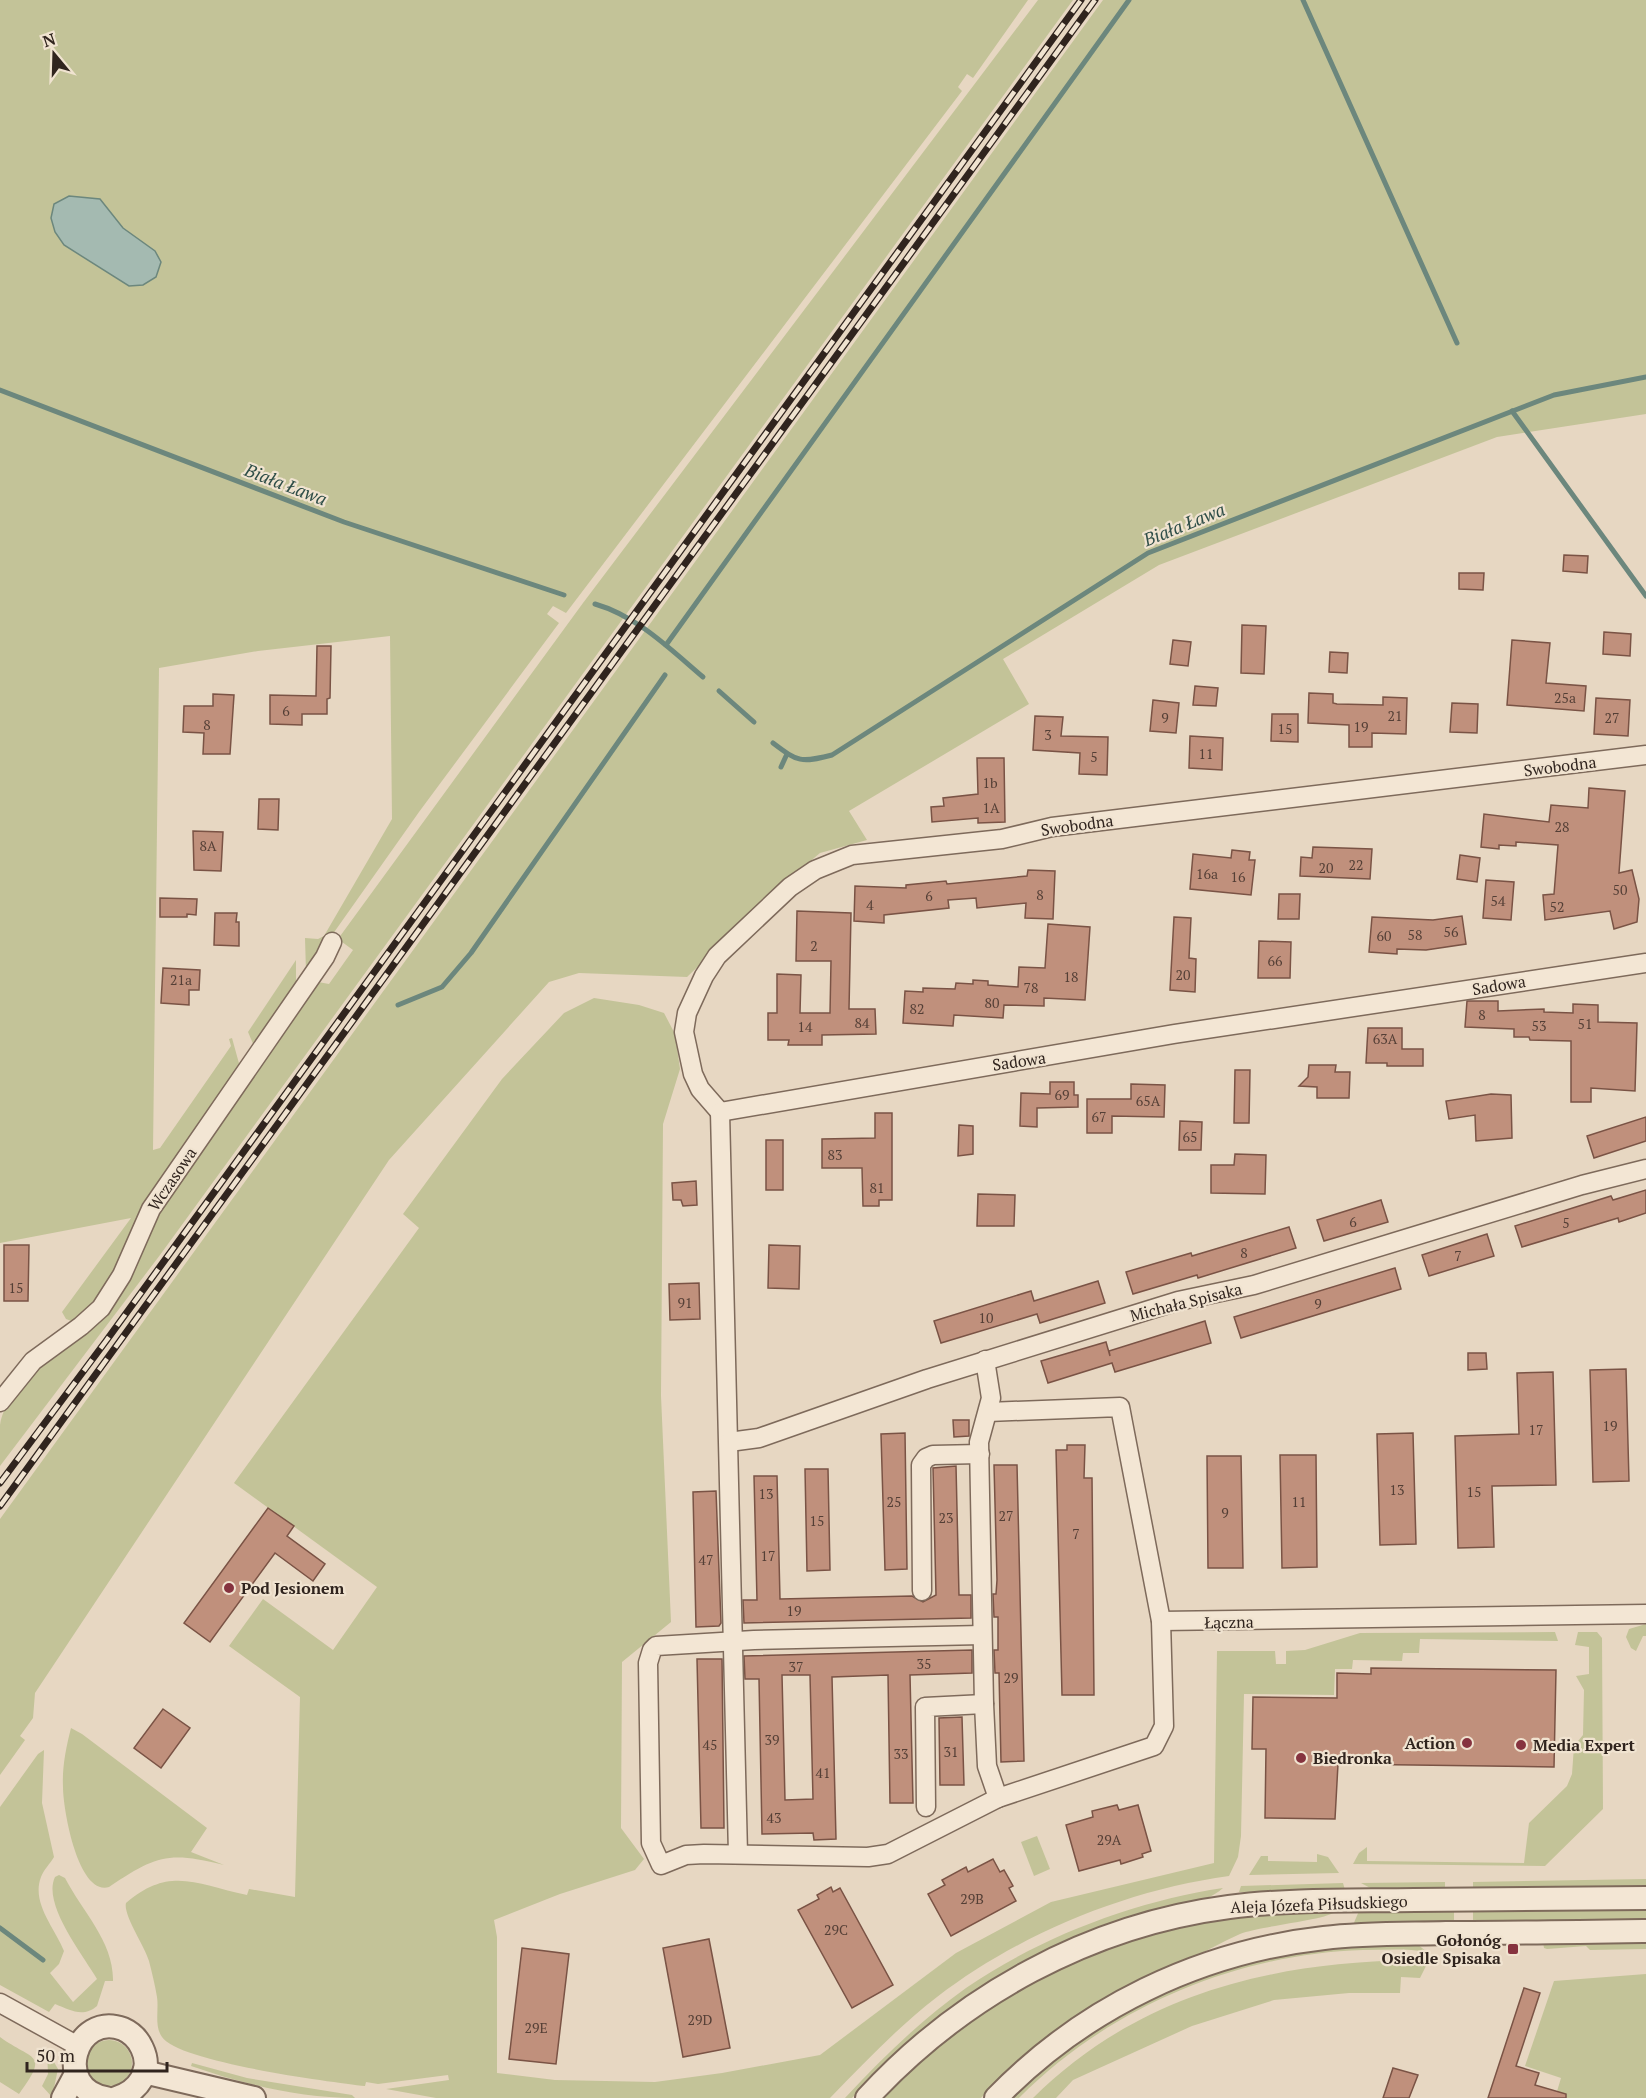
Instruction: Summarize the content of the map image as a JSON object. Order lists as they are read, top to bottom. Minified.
{"streets":{"street":["Swobodna","Sadowa","Wczasowa","Michała Spisaka","Łączna","Aleja Józefa Piłsudskiego"]},"crossings":[["Swobodna","Sadowa"]],"water":["Biała Ława"],"places":{"other":["Pod Jesionem","Action","Media Expert","Biedronka"],"transit":["Gołonóg Osiedle Spisaka"]},"house_numbers":["25a","6","21","9","27","8","19","15","3","11","5","1b","1A","28","8A","22","20","16a","16","50","8","6","54","4","52","56","58","60","2","66","20","18","21a","78","80","82","8","84","51","53","14","63A","69","65A","67","65","83","81","6","5","8","7","15","91","9","10","19","17","13","15","13","25","11","9","27","23","15","7","17","47","19","35","37","29","39","45","31","33","41","43","29A","29B","29C","29D","29E"],"scale_bar":"50 m","north":"top"}
